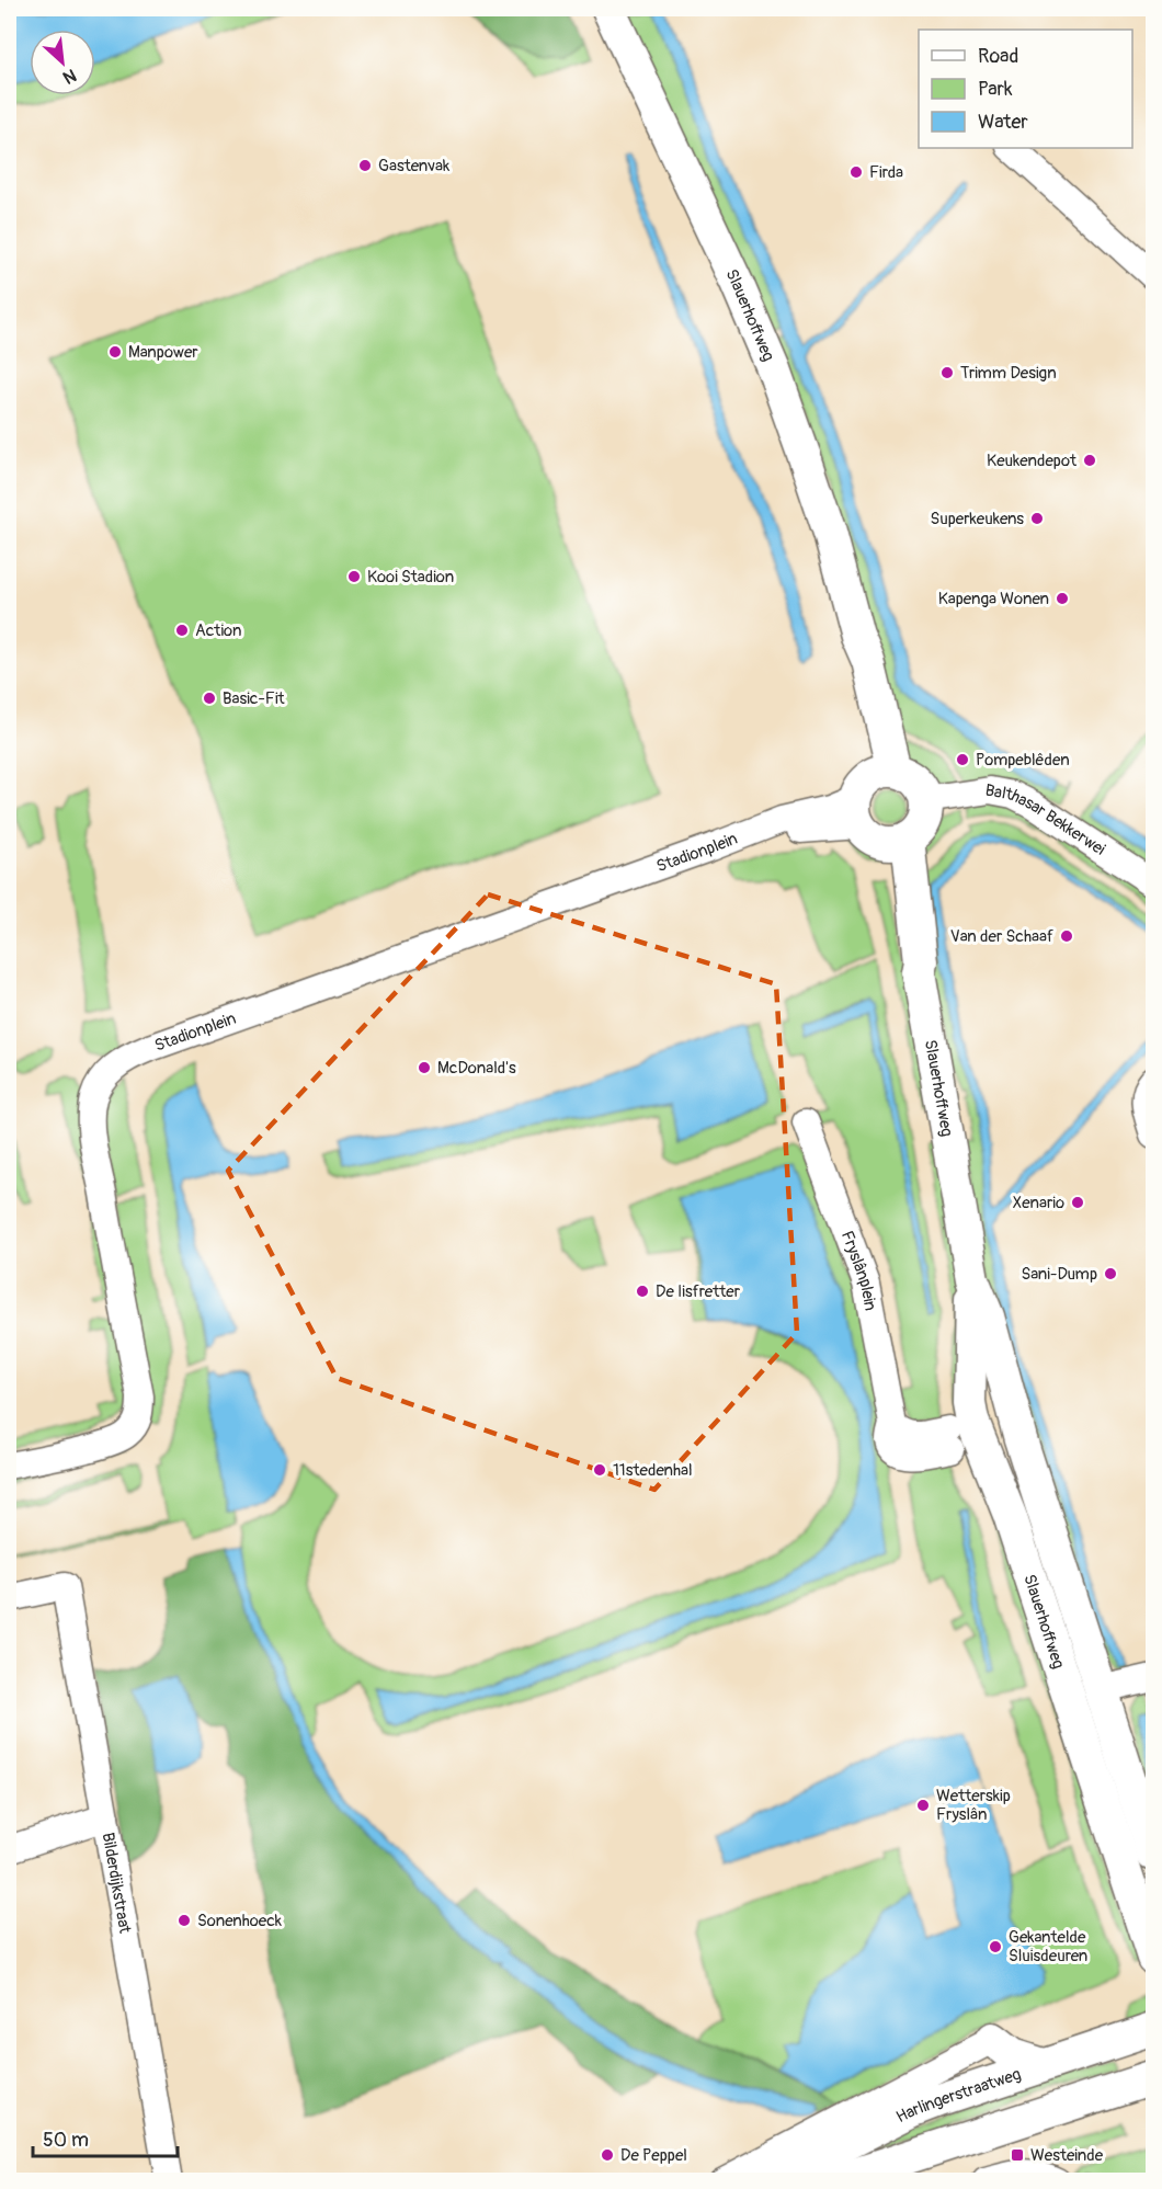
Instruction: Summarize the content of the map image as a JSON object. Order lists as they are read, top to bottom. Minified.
{"streets":{"main road":["Slauerhoffweg","Harlingerstraatweg"],"street":["Balthasar Bekkerwei","Stadionplein","Fryslânplein","Bilderdijkstraat"]},"crossings":[["Slauerhoffweg","Stadionplein"],["Slauerhoffweg","Fryslânplein"]],"places":{"other":["Gastenvak","Firda","Manpower","Trimm Design","Keukendepot","Superkeukens","Kooi Stadion","Kapenga Wonen","Action","Basic-Fit","Pompeblêden","Van der Schaaf","McDonald's","Xenario","Sani-Dump","De Iisfretter","11stedenhal","Wetterskip Fryslân","Sonenhoeck","Gekantelde Sluisdeuren","De Peppel"],"transit":["Westeinde"]},"legend":["Road","Park","Water"],"scale_bar":"50 m","north":"bottom right"}
